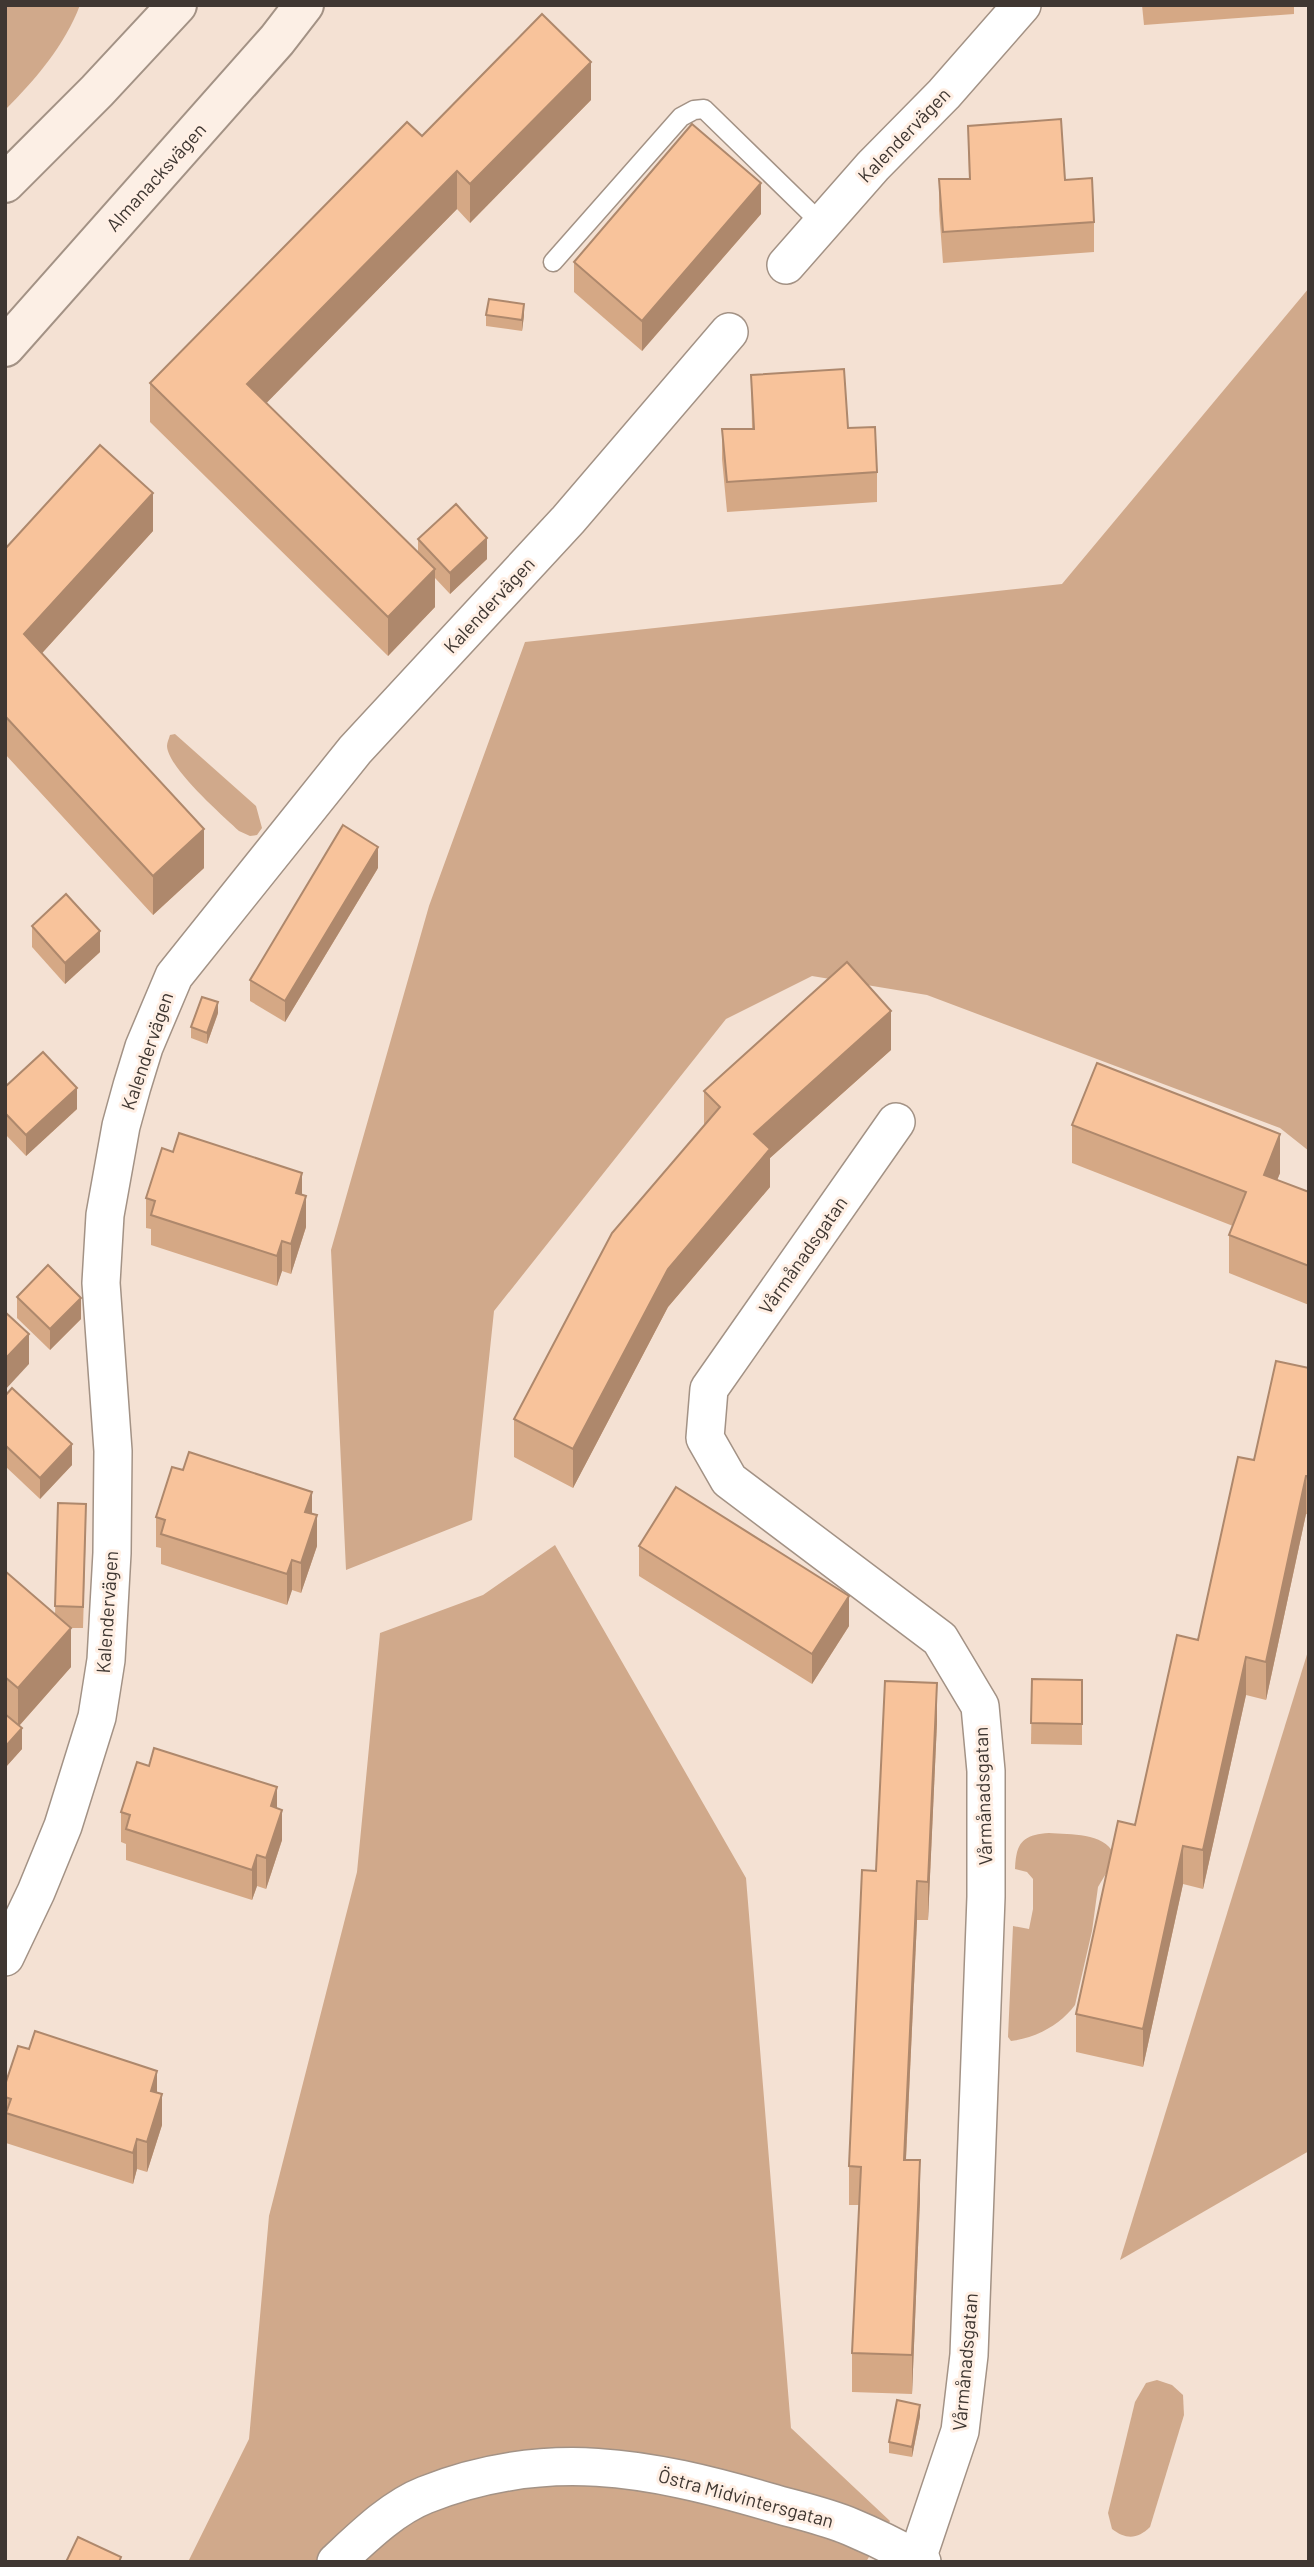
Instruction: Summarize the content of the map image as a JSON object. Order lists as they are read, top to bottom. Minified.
{"streets":{"main road":["Almanacksvägen"],"street":["Kalendervägen","Vårmånadsgatan","Östra Midvintersgatan"]},"crossings":[["Vårmånadsgatan","Östra Midvintersgatan"]]}
